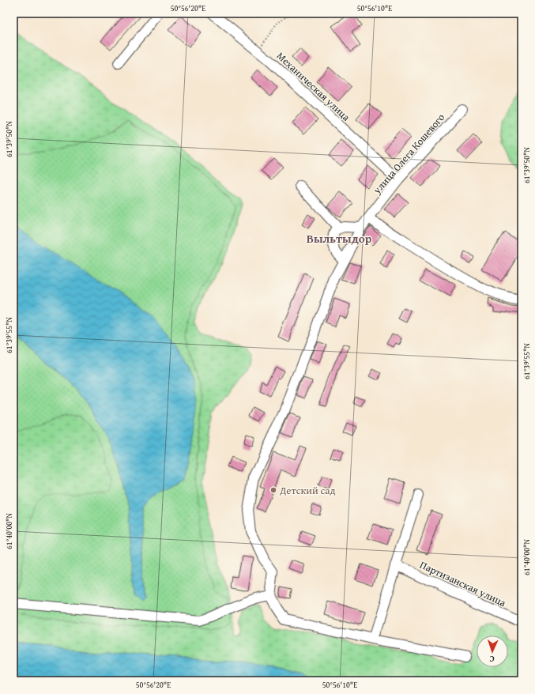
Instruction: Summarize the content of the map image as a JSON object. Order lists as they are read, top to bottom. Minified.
{"streets":{"street":["Механическая улица","улица Олега Кошевого","Партизанская улица"]},"crossings":[["Механическая улица","улица Олега Кошевого"]],"districts":["Выльтыдор"],"places":["Детский сад"],"north":"bottom","coordinates":["50°56'20\"E","50°56'10\"E","61°39'50\"N","61°39'55\"N","61°40'00\"N"]}
